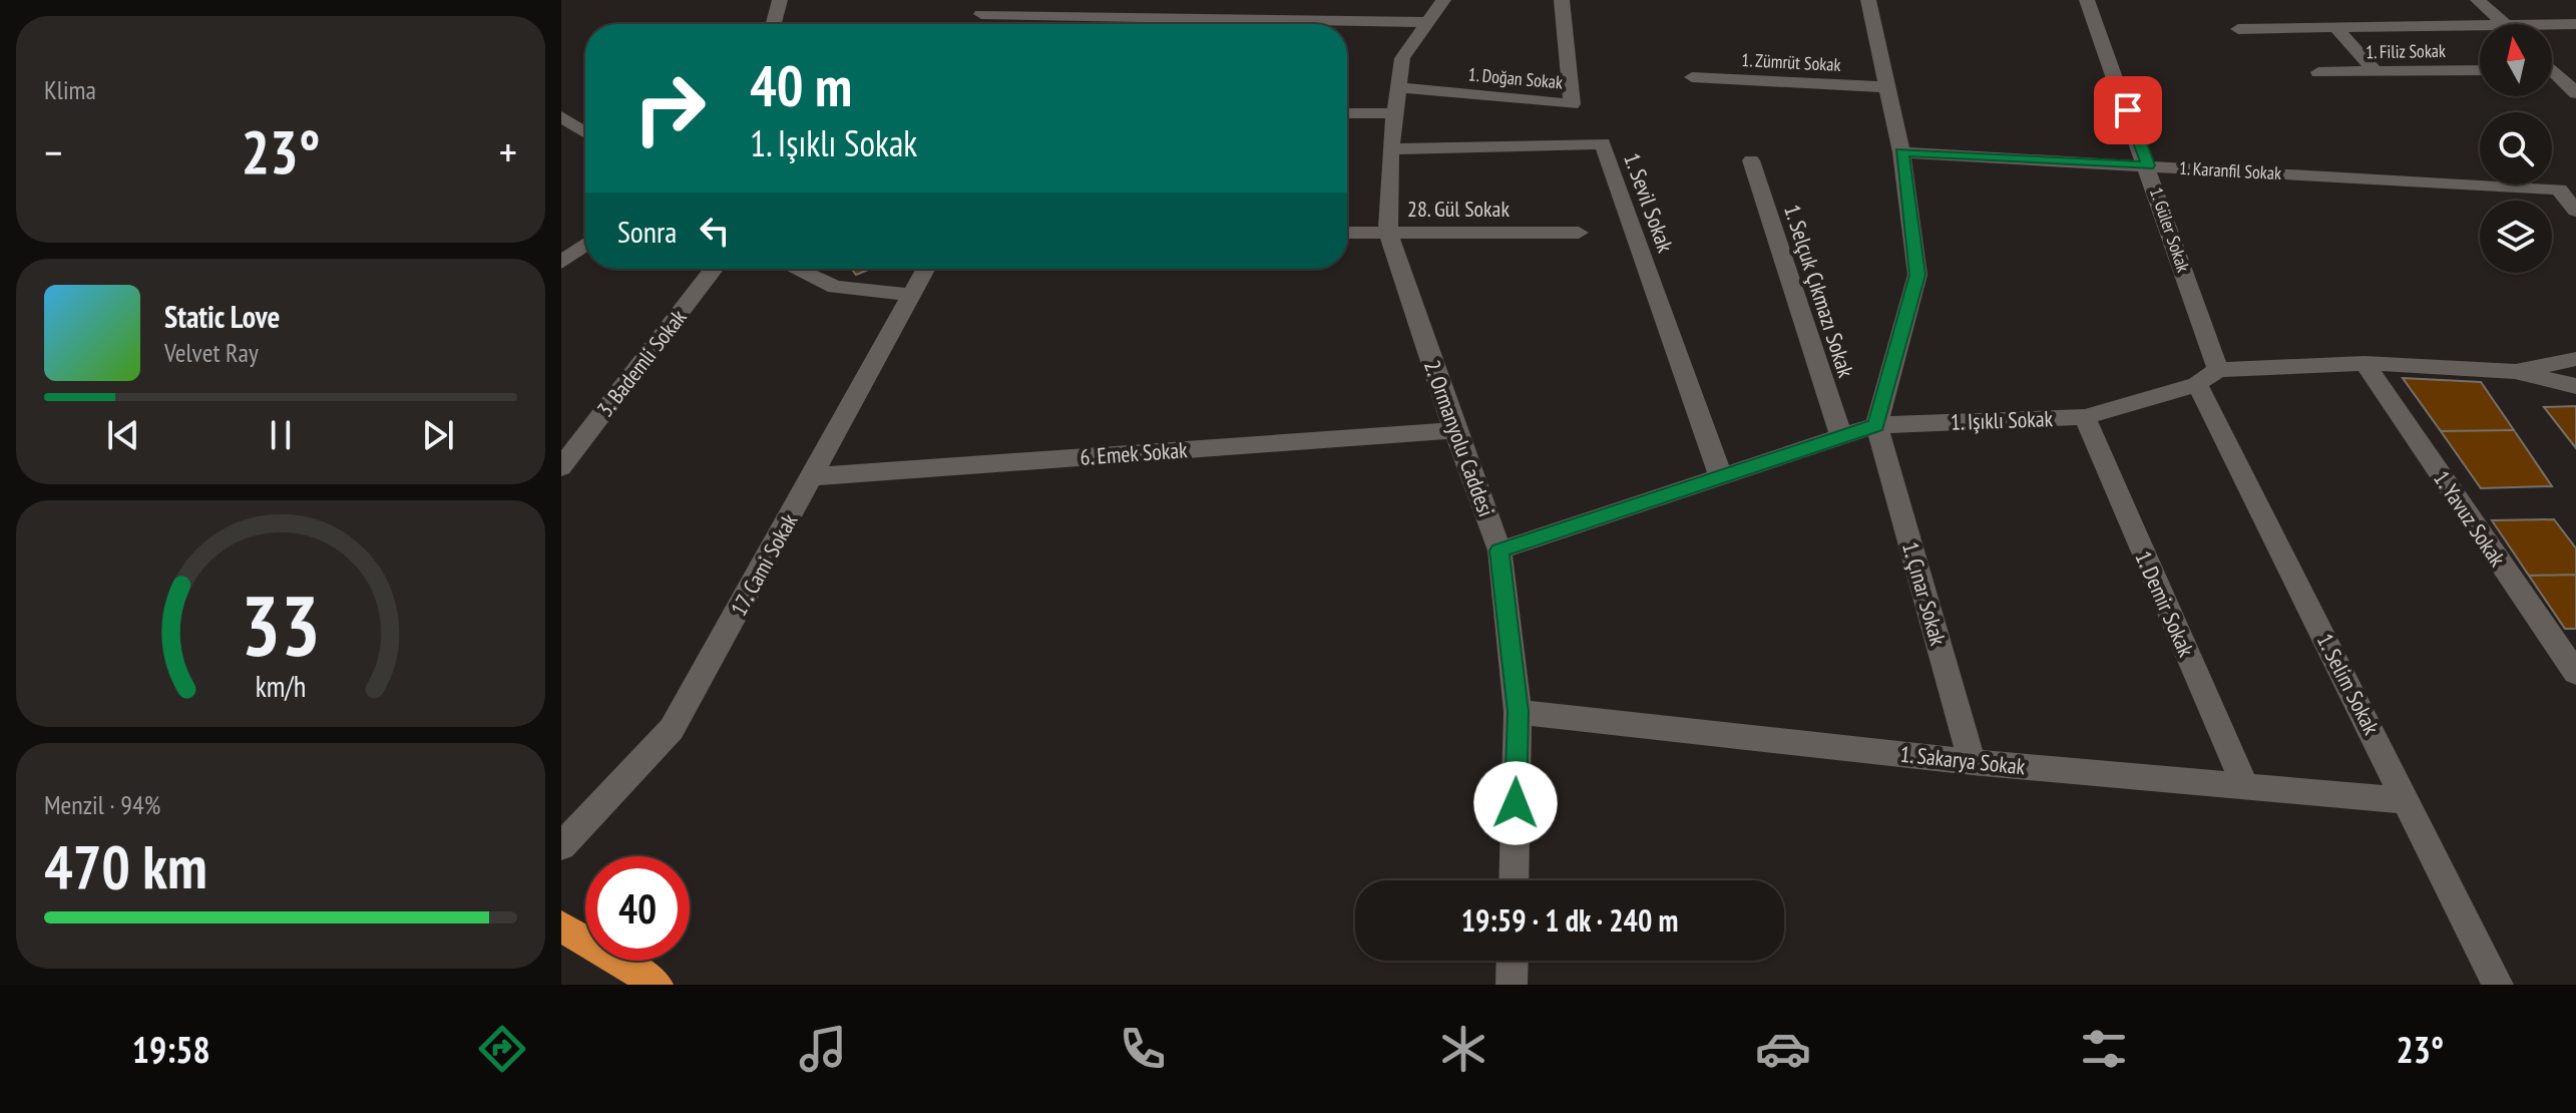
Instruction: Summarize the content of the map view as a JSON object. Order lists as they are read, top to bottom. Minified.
{"streets":{"street":["1. Filiz Sokak","1. Zümrüt Sokak","1. Doğan Sokak","1. Karanfil Sokak","1. Sevil Sokak","28. Gül Sokak","1. Güler Sokak","1. Selçuk Çıkmazı Sokak","3. Bademli Sokak","1. Işıklı Sokak","2. Ormanyolu Caddesi","6. Emek Sokak","1. Yavuz Sokak","17. Cami Sokak","1. Çınar Sokak","1. Demir Sokak","1. Selim Sokak","1. Sakarya Sokak"]},"crossings":[["1. Doğan Sokak","2. Ormanyolu Caddesi"],["1. Karanfil Sokak","1. Güler Sokak"],["1. Sevil Sokak","1. Işıklı Sokak"],["1. Sevil Sokak","2. Ormanyolu Caddesi"],["28. Gül Sokak","2. Ormanyolu Caddesi"],["1. Güler Sokak","1. Işıklı Sokak"],["1. Güler Sokak","1. Selim Sokak"],["1. Selçuk Çıkmazı Sokak","1. Işıklı Sokak"],["1. Işıklı Sokak","2. Ormanyolu Caddesi"],["1. Işıklı Sokak","1. Yavuz Sokak"],["1. Işıklı Sokak","1. Çınar Sokak"],["1. Işıklı Sokak","1. Demir Sokak"],["1. Işıklı Sokak","1. Selim Sokak"],["2. Ormanyolu Caddesi","6. Emek Sokak"],["2. Ormanyolu Caddesi","1. Sakarya Sokak"],["6. Emek Sokak","17. Cami Sokak"],["1. Çınar Sokak","1. Sakarya Sokak"],["1. Demir Sokak","1. Sakarya Sokak"],["1. Selim Sokak","1. Sakarya Sokak"]],"north":"top","page":{"tile":["Klima",["Menzil · 94%","470 km"]],"turn":["40 m","1. Işıklı Sokak"],"heat":["−","23°","+"],"then":"Sonra","song":["Static Love","Velvet Ray"],"limit":"40","trip":"19:59 · 1 dk · 240 m","tabs":["19:58","23°"],"gauge":["33","km/h"]}}
